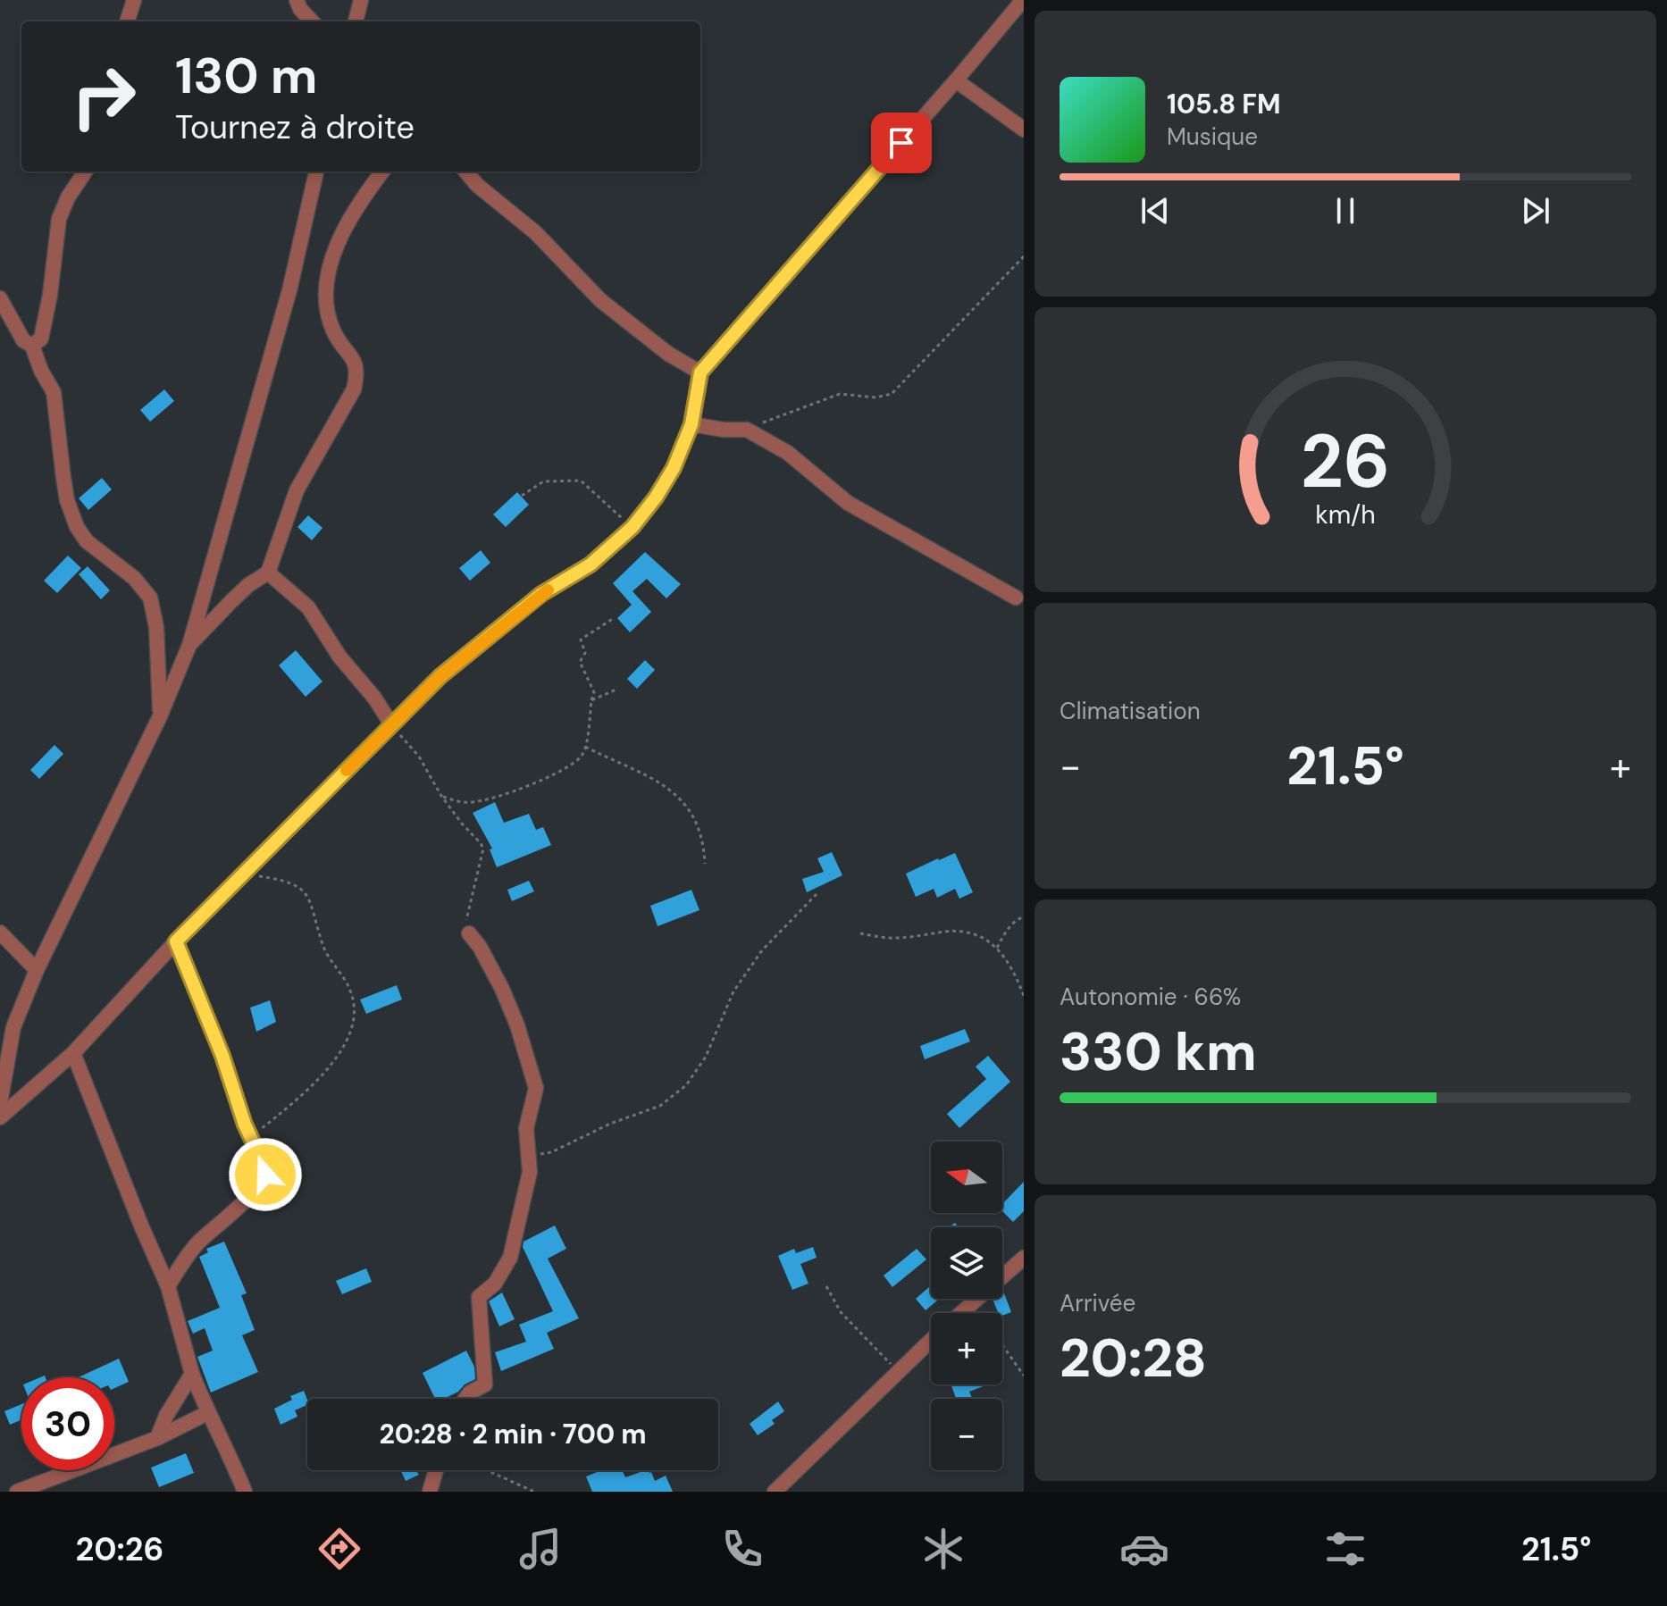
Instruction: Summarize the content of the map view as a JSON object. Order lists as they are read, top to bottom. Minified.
{"north":"left","page":{"turn":["130 m","Tournez à droite"],"song":["105.8 FM","Musique"],"tile":["Climatisation",["Autonomie · 66%","330 km"],["Arrivée","20:28"]],"heat":["−","21.5°","+"],"map_buttons":["+","−"],"limit":"30","trip":"20:28 · 2 min · 700 m","tabs":["20:26","21.5°"],"gauge":["26","km/h"]}}
